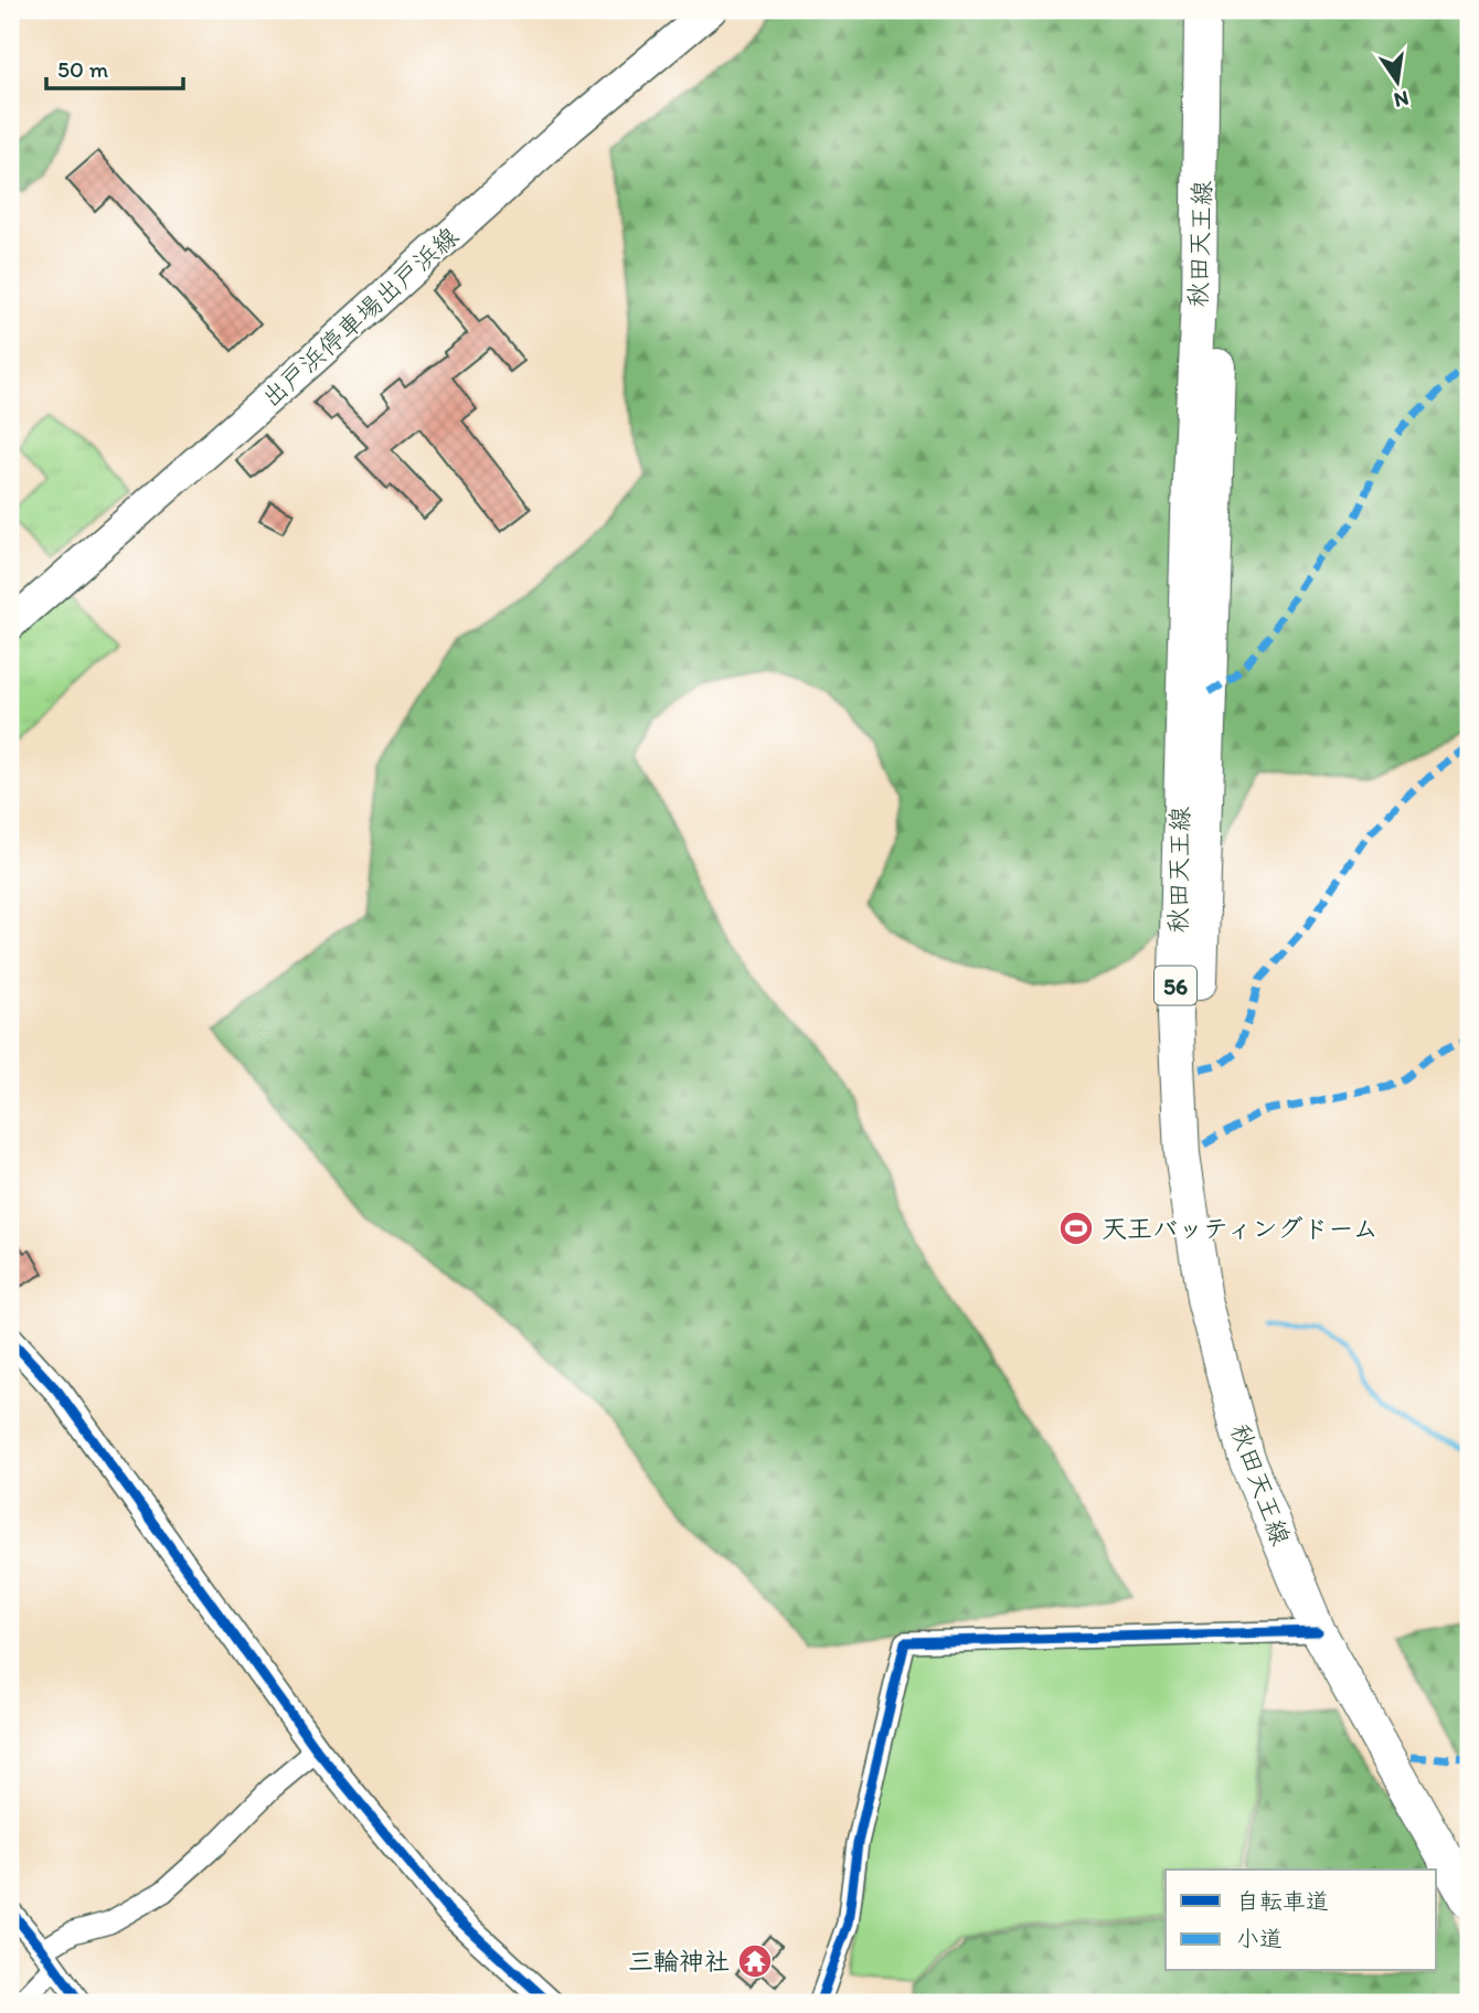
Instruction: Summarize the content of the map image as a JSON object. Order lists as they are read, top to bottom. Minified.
{"streets":{"main road":["秋田天王線","出戸浜停車場出戸浜線","56"]},"places":{"sports":["天王バッティングドーム"],"temple":["三輪神社"]},"legend":["自転車道","小道"],"scale_bar":"50 m","north":"bottom"}
